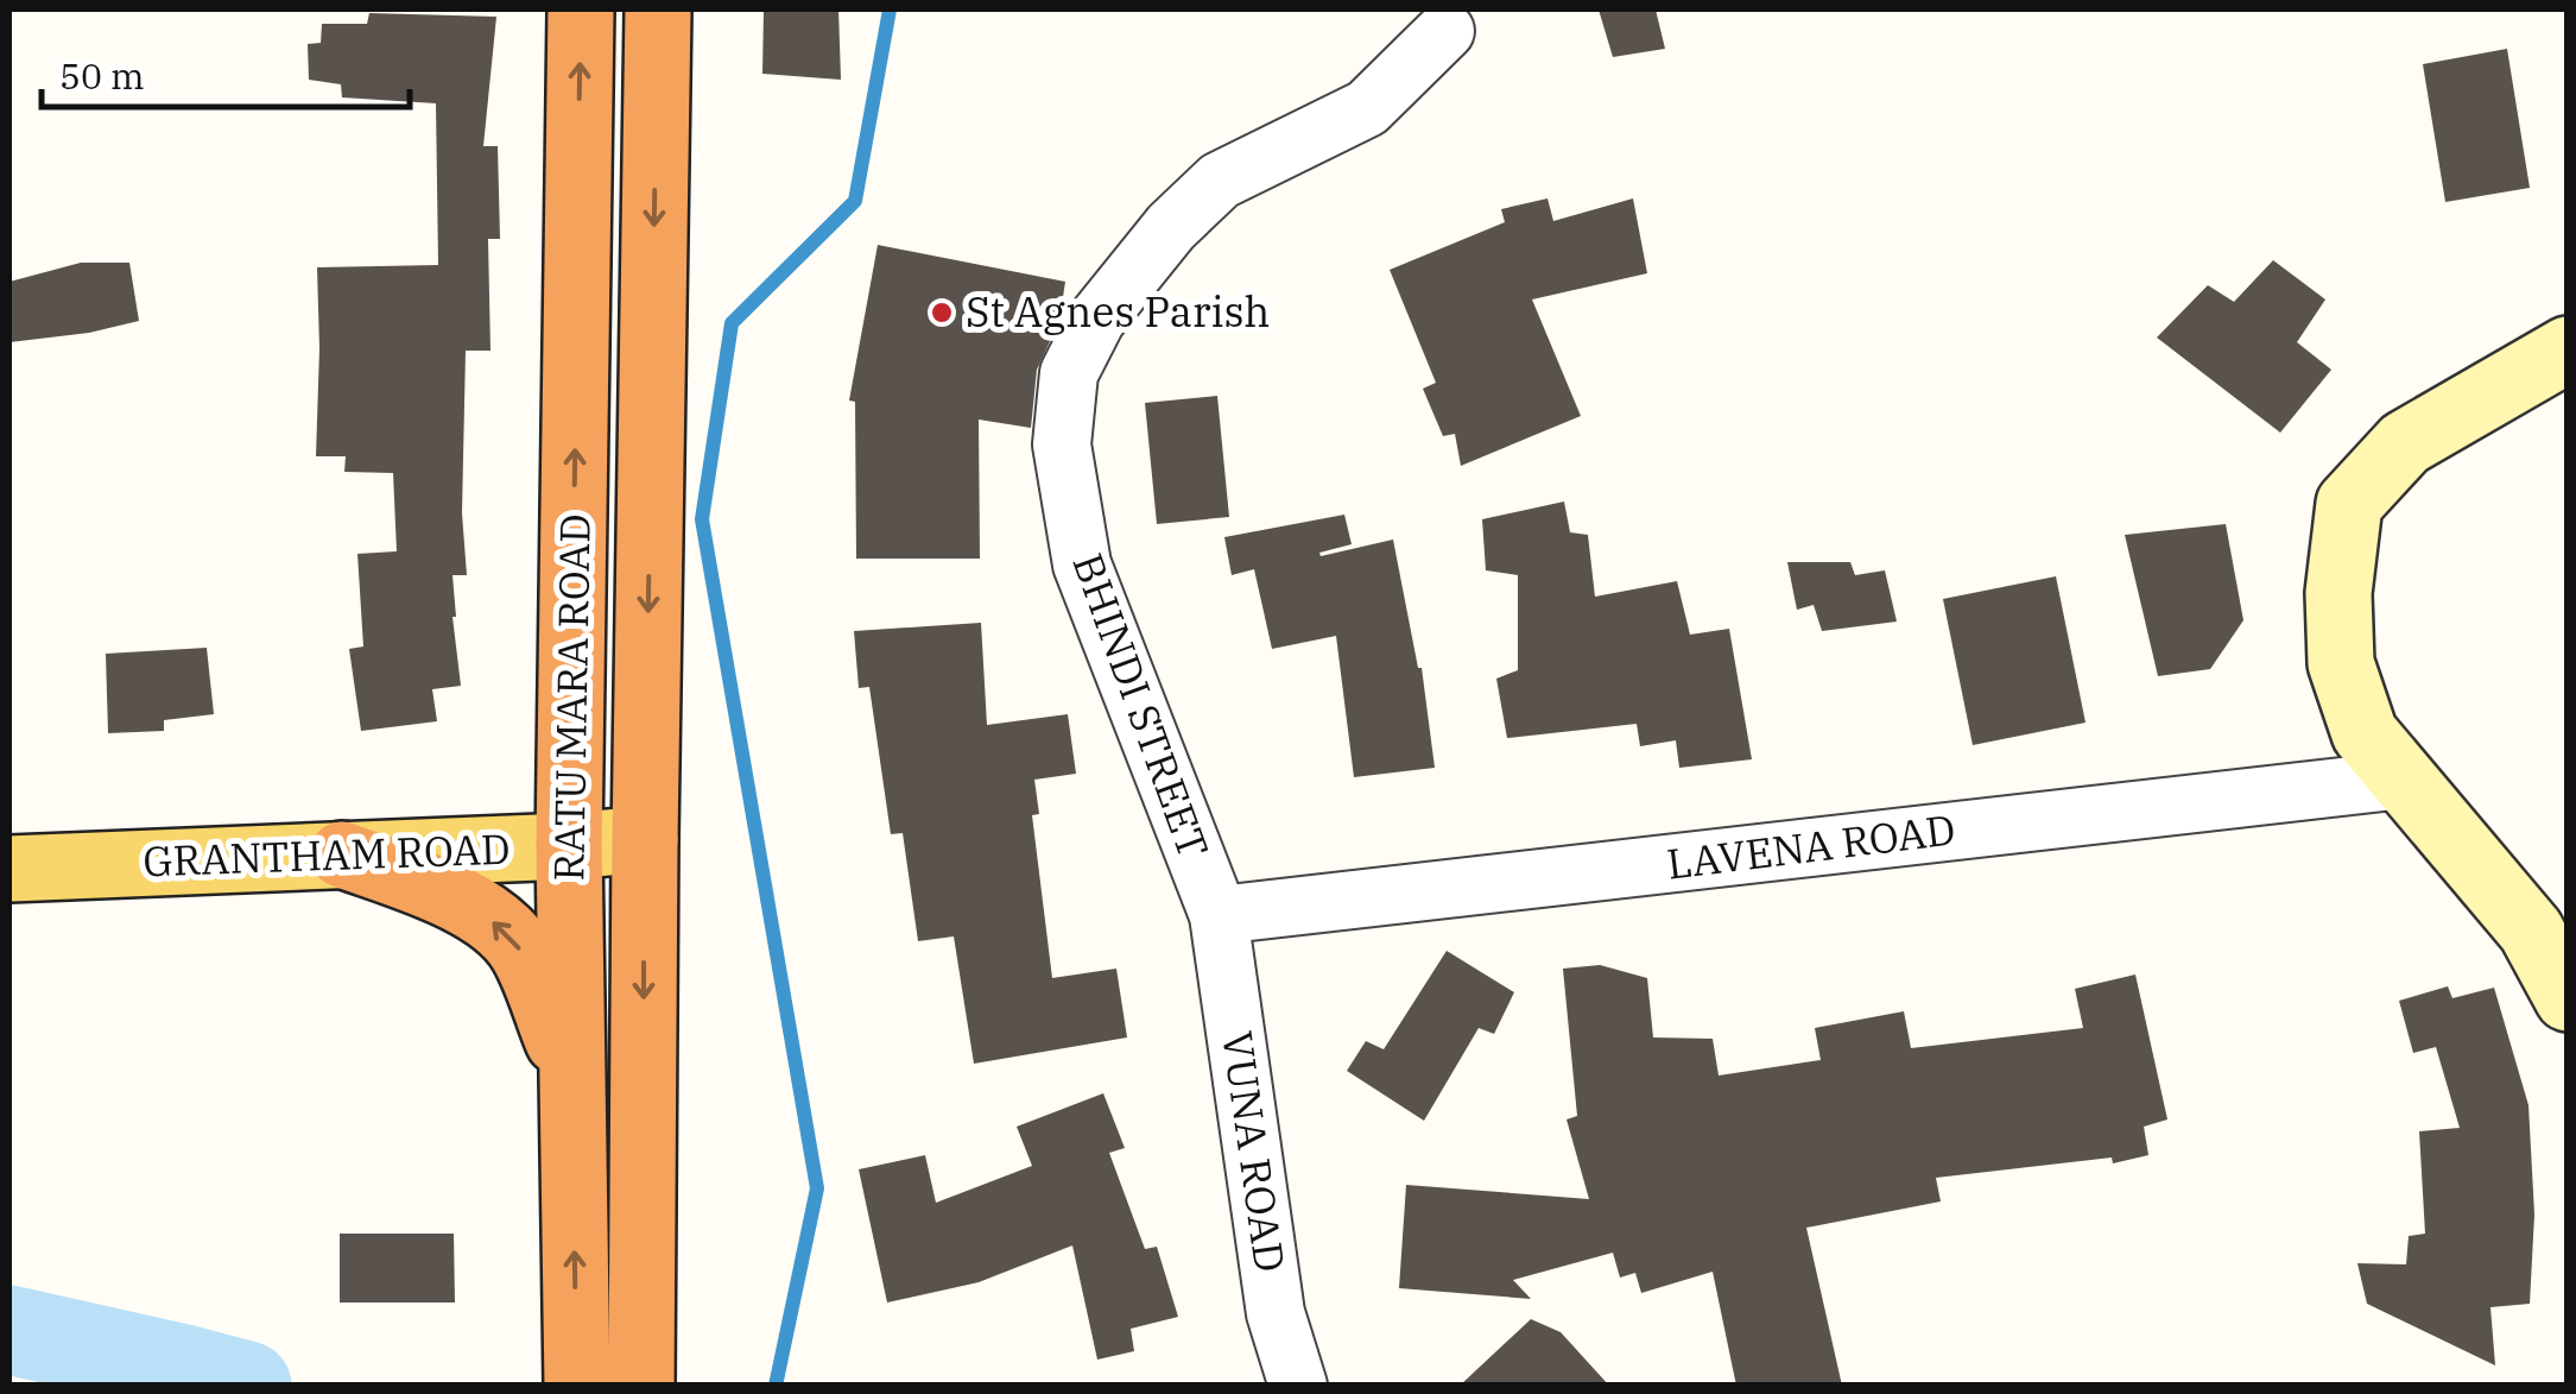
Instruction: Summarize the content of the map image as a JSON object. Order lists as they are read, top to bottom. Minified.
{"streets":{"highway":["RATU MARA ROAD"],"main road":["GRANTHAM ROAD"],"street":["BHINDI STREET","LAVENA ROAD","VUNA ROAD"]},"crossings":[["RATU MARA ROAD","GRANTHAM ROAD"],["BHINDI STREET","LAVENA ROAD"],["BHINDI STREET","VUNA ROAD"],["LAVENA ROAD","VUNA ROAD"]],"places":["St Agnes Parish"],"scale_bar":"50 m"}
